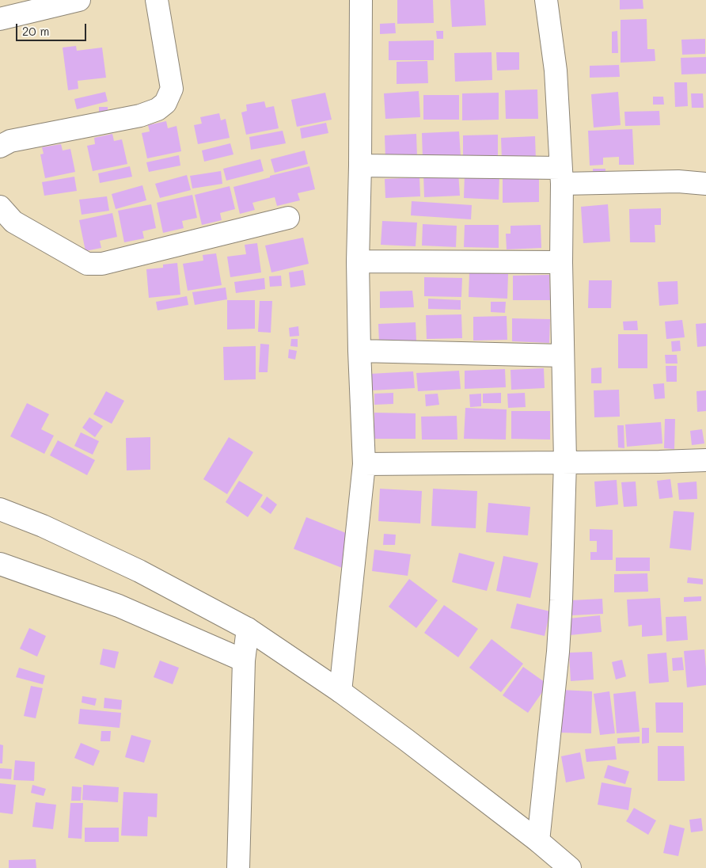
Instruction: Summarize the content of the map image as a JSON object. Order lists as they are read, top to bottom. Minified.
{"scale_bar":"20 m"}
